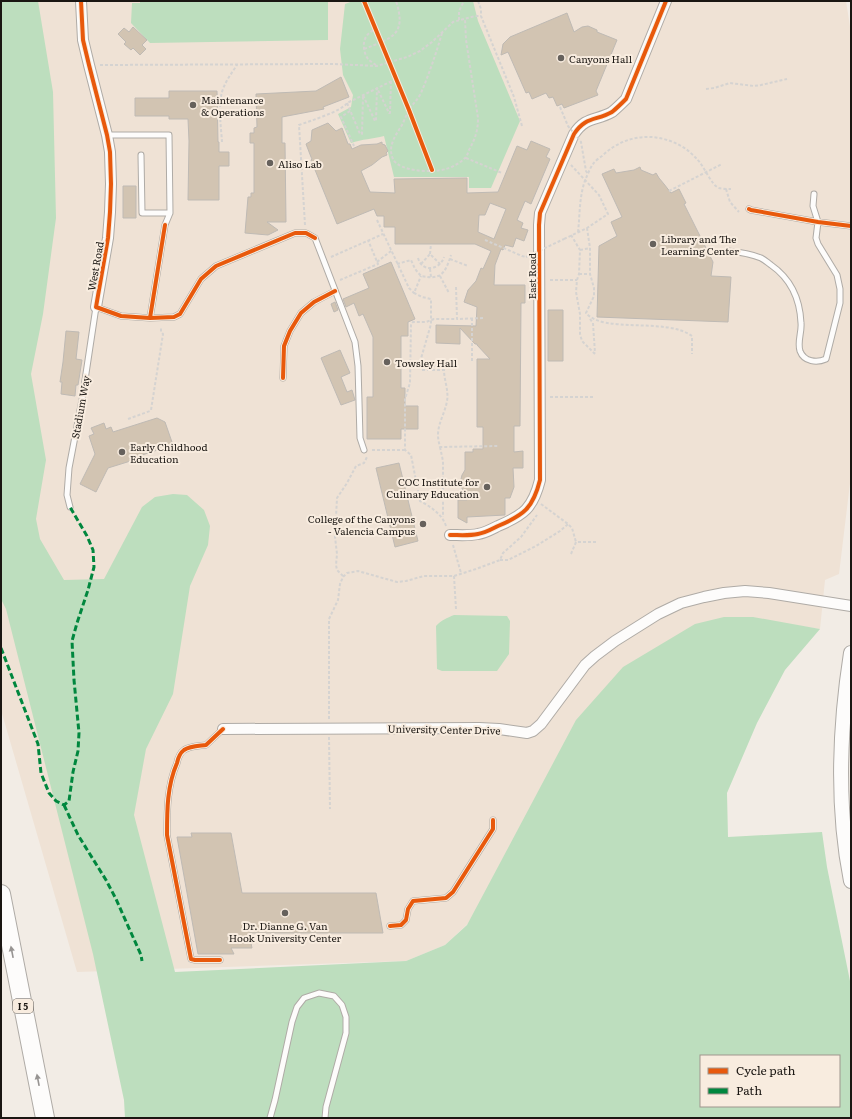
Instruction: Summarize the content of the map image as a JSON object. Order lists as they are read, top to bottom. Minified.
{"streets":{"highway":["I 5"],"street":["West Road","East Road","University Center Drive"],"lane":["Stadium Way"]},"crossings":[["West Road","Stadium Way"]],"places":["Canyons Hall","Maintenance & Operations","Aliso Lab","Library and The Learning Center","Towsley Hall","Early Childhood Education","COC Institute for Culinary Education","College of the Canyons - Valencia Campus","Dr. Dianne G. Van Hook University Center"],"legend":["Cycle path","Path"]}
